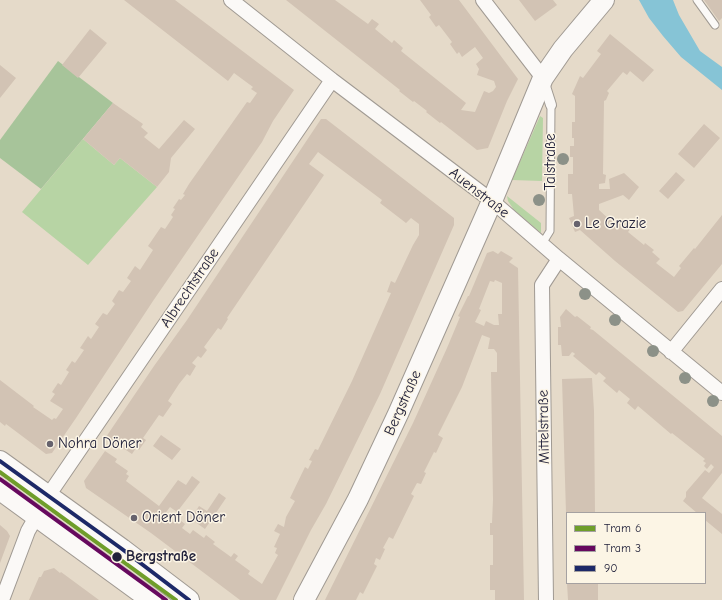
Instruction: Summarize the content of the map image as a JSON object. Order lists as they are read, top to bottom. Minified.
{"streets":{"main road":["Talstraße","Bergstraße"],"street":["Auenstraße","Albrechtstraße","Mittelstraße"]},"crossings":[["Talstraße","Auenstraße"],["Talstraße","Bergstraße"],["Auenstraße","Albrechtstraße"],["Auenstraße","Bergstraße"],["Auenstraße","Mittelstraße"]],"places":["Le Grazie","Nohra Döner","Orient Döner","Bergstraße"],"lines":["transit line 90","tram line 6","tram line 3"],"legend":["Tram 6","Tram 3","90"]}
